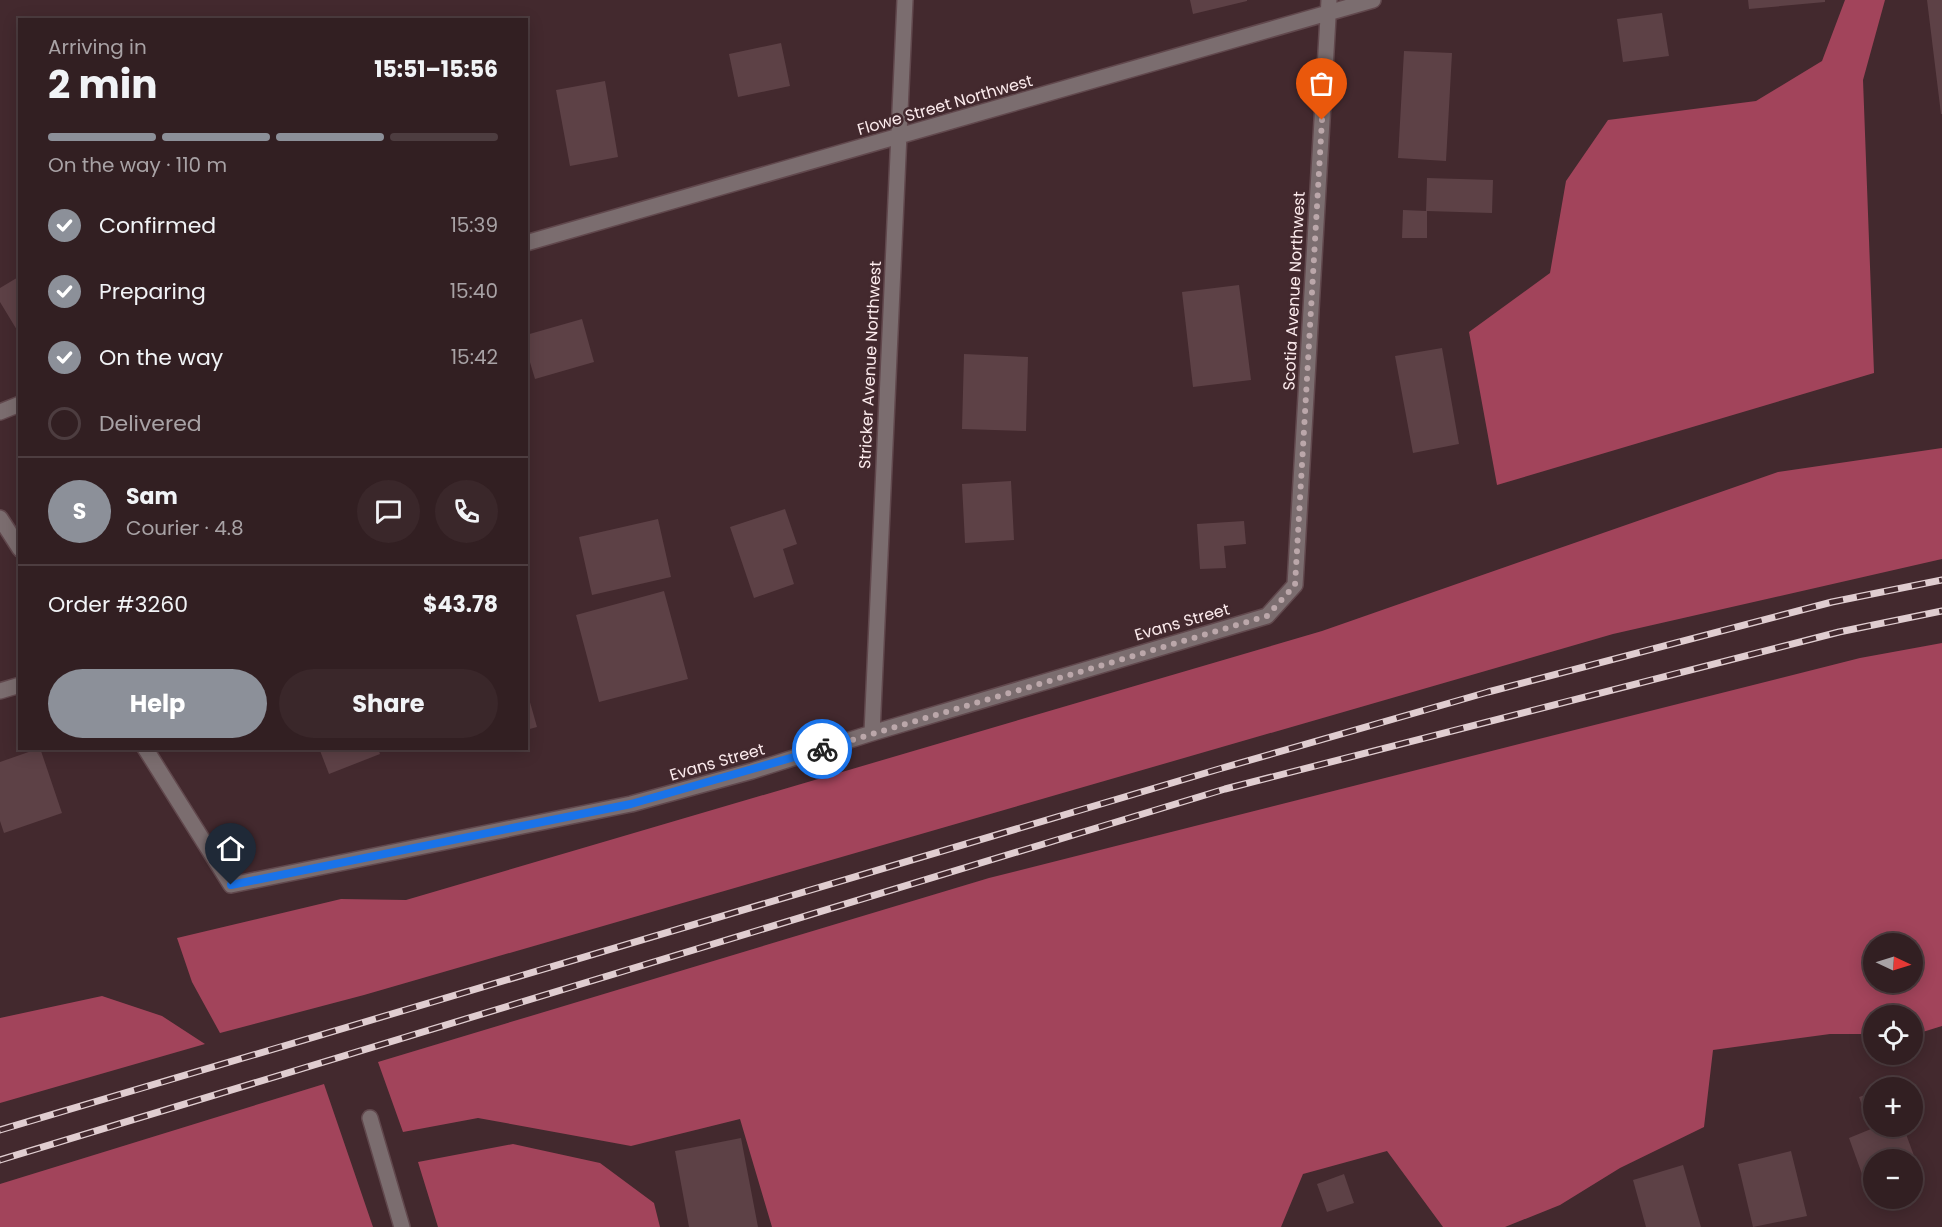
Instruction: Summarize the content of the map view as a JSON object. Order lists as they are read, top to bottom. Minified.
{"streets":{"street":["Flowe Street Northwest","Scotia Avenue Northwest","Stricker Avenue Northwest","Evans Street"]},"crossings":[["Flowe Street Northwest","Scotia Avenue Northwest"],["Flowe Street Northwest","Stricker Avenue Northwest"],["Scotia Avenue Northwest","Evans Street"],["Stricker Avenue Northwest","Evans Street"]],"north":"right","page":{"heading":["2 min","Arriving in","15:51–15:56"],"panel":["Sam","Courier · 4.8","Order #3260","$43.78"],"bar":"On the way · 110 m","list":[["Confirmed","15:39"],["Preparing","15:40"],["On the way","15:42"],"Delivered"],"round":"S","buttons":["Help","Share"],"map_buttons":["+","−"]}}
